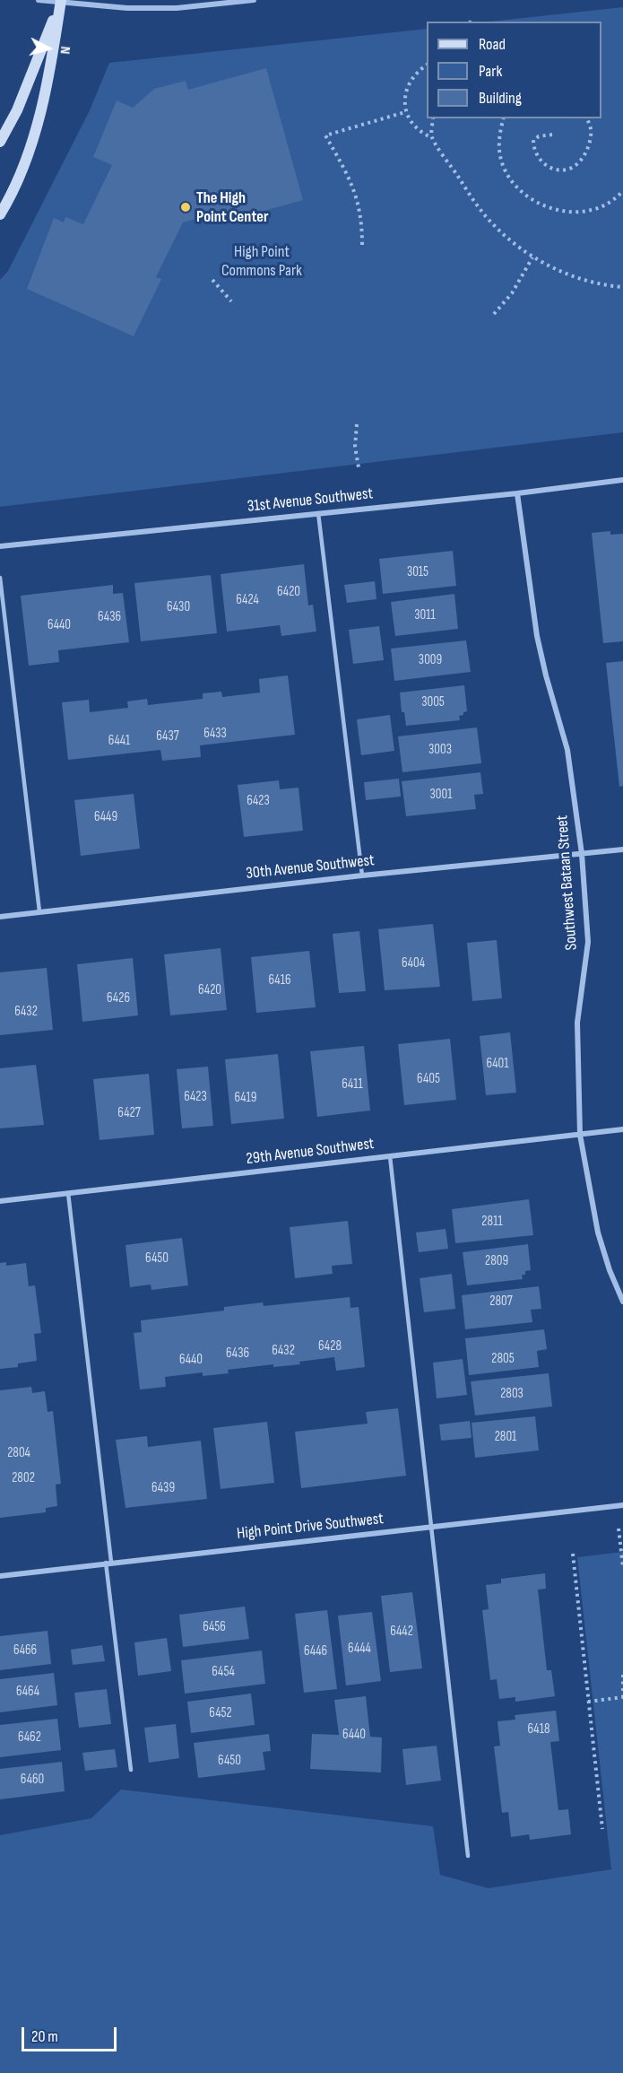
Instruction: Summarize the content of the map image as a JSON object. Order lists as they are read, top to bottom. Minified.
{"streets":{"street":["31st Avenue Southwest","30th Avenue Southwest","Southwest Bataan Street","29th Avenue Southwest","High Point Drive Southwest"]},"crossings":[["31st Avenue Southwest","Southwest Bataan Street"],["30th Avenue Southwest","Southwest Bataan Street"],["Southwest Bataan Street","29th Avenue Southwest"]],"parks":["High Point Commons Park"],"places":["The High Point Center"],"house_numbers":["3015","6420","6424","6430","3011","6436","6440","3009","3005","6433","6437","6441","3003","3001","6423","6449","6404","6416","6420","6426","6432","6401","6405","6411","6423","6419","6427","2811","6450","2809","2807","6428","6432","6436","2805","6440","2803","2801","2804","2802","6439","6456","6442","6444","6466","6446","6454","6464","6452","6418","6440","6462","6450","6460"],"legend":["Road","Park","Building"],"scale_bar":"20 m","north":"right"}
